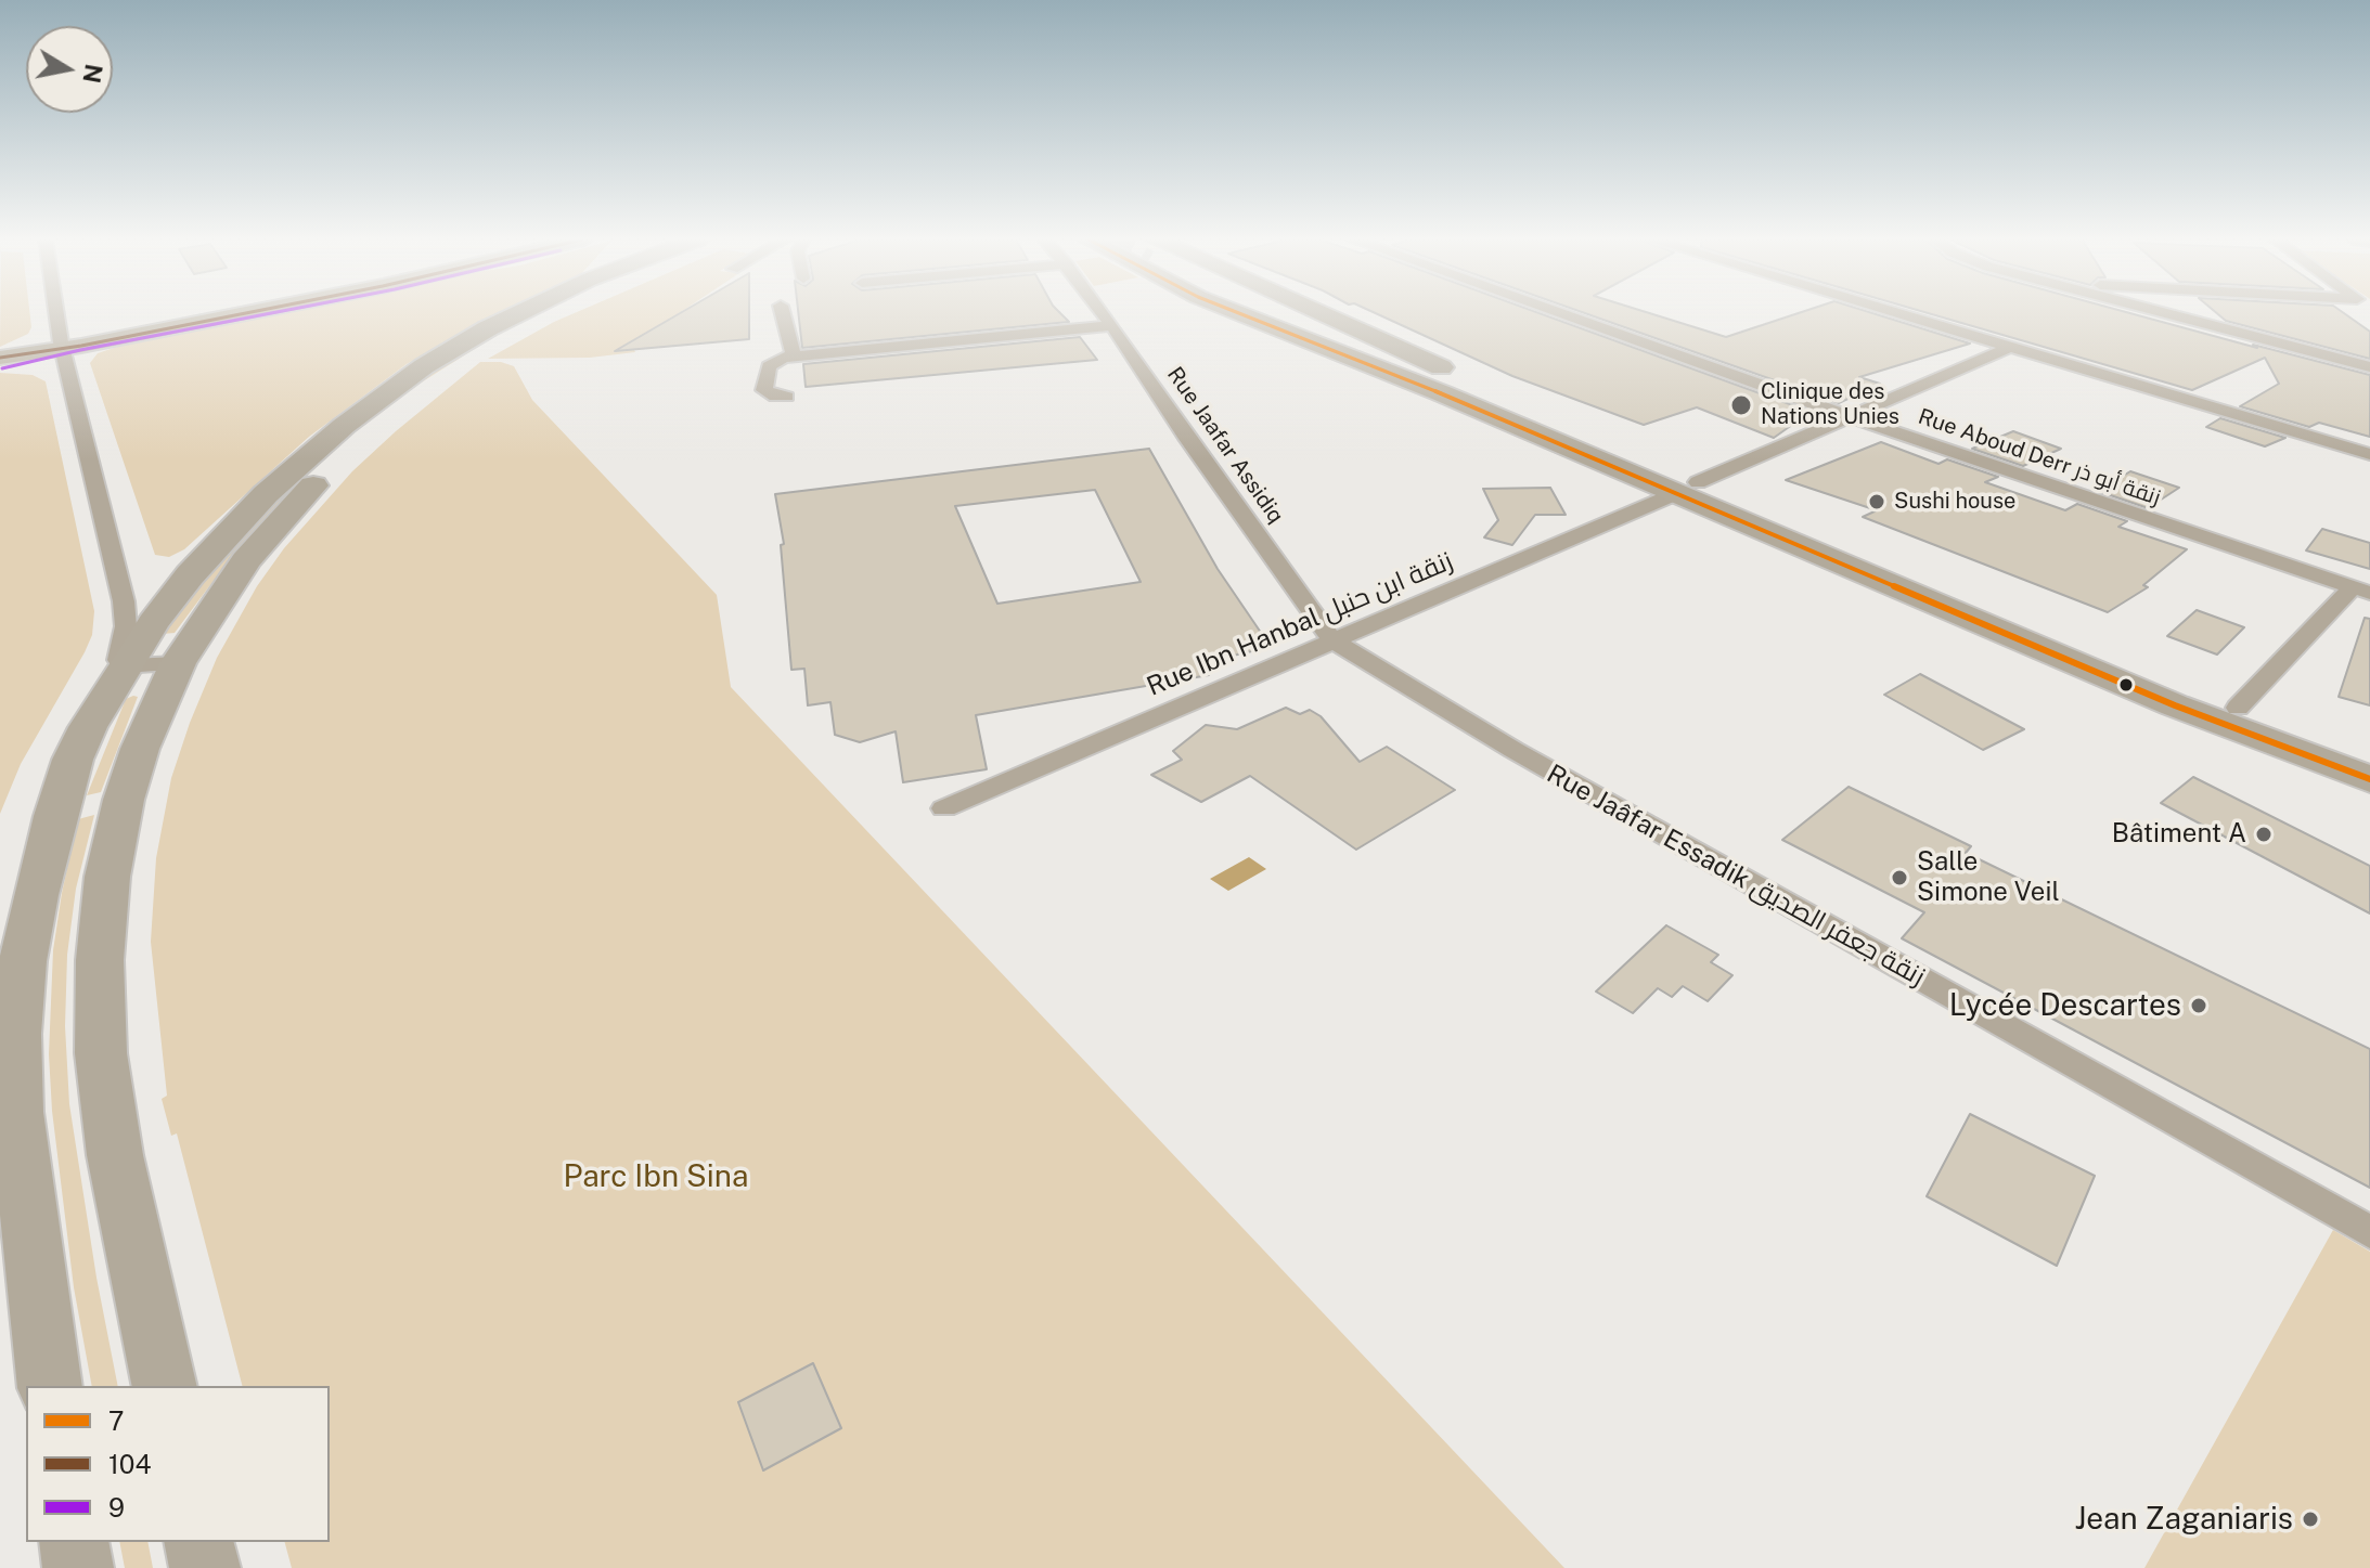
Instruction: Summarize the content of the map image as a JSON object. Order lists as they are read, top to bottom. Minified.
{"streets":{"street":["Rue Jaafar Assidiq","Rue Aboud Derr زنقة أبو ذر","Rue Ibn Hanbal زنقة ابن حنبل","Rue Jaâfar Essadik زنقة جعفر الصديق"]},"crossings":[["Rue Jaafar Assidiq","Rue Ibn Hanbal زنقة ابن حنبل"],["Rue Jaafar Assidiq","Rue Jaâfar Essadik زنقة جعفر الصديق"],["Rue Aboud Derr زنقة أبو ذر","Rue Ibn Hanbal زنقة ابن حنبل"],["Rue Ibn Hanbal زنقة ابن حنبل","Rue Jaâfar Essadik زنقة جعفر الصديق"]],"parks":["Parc Ibn Sina"],"places":["Clinique des Nations Unies","Sushi house","Bâtiment A","Salle Simone Veil","Lycée Descartes","Jean Zaganiaris"],"lines":["transit line 7","transit line 104","transit line 9"],"legend":["7","104","9"],"north":"right"}
